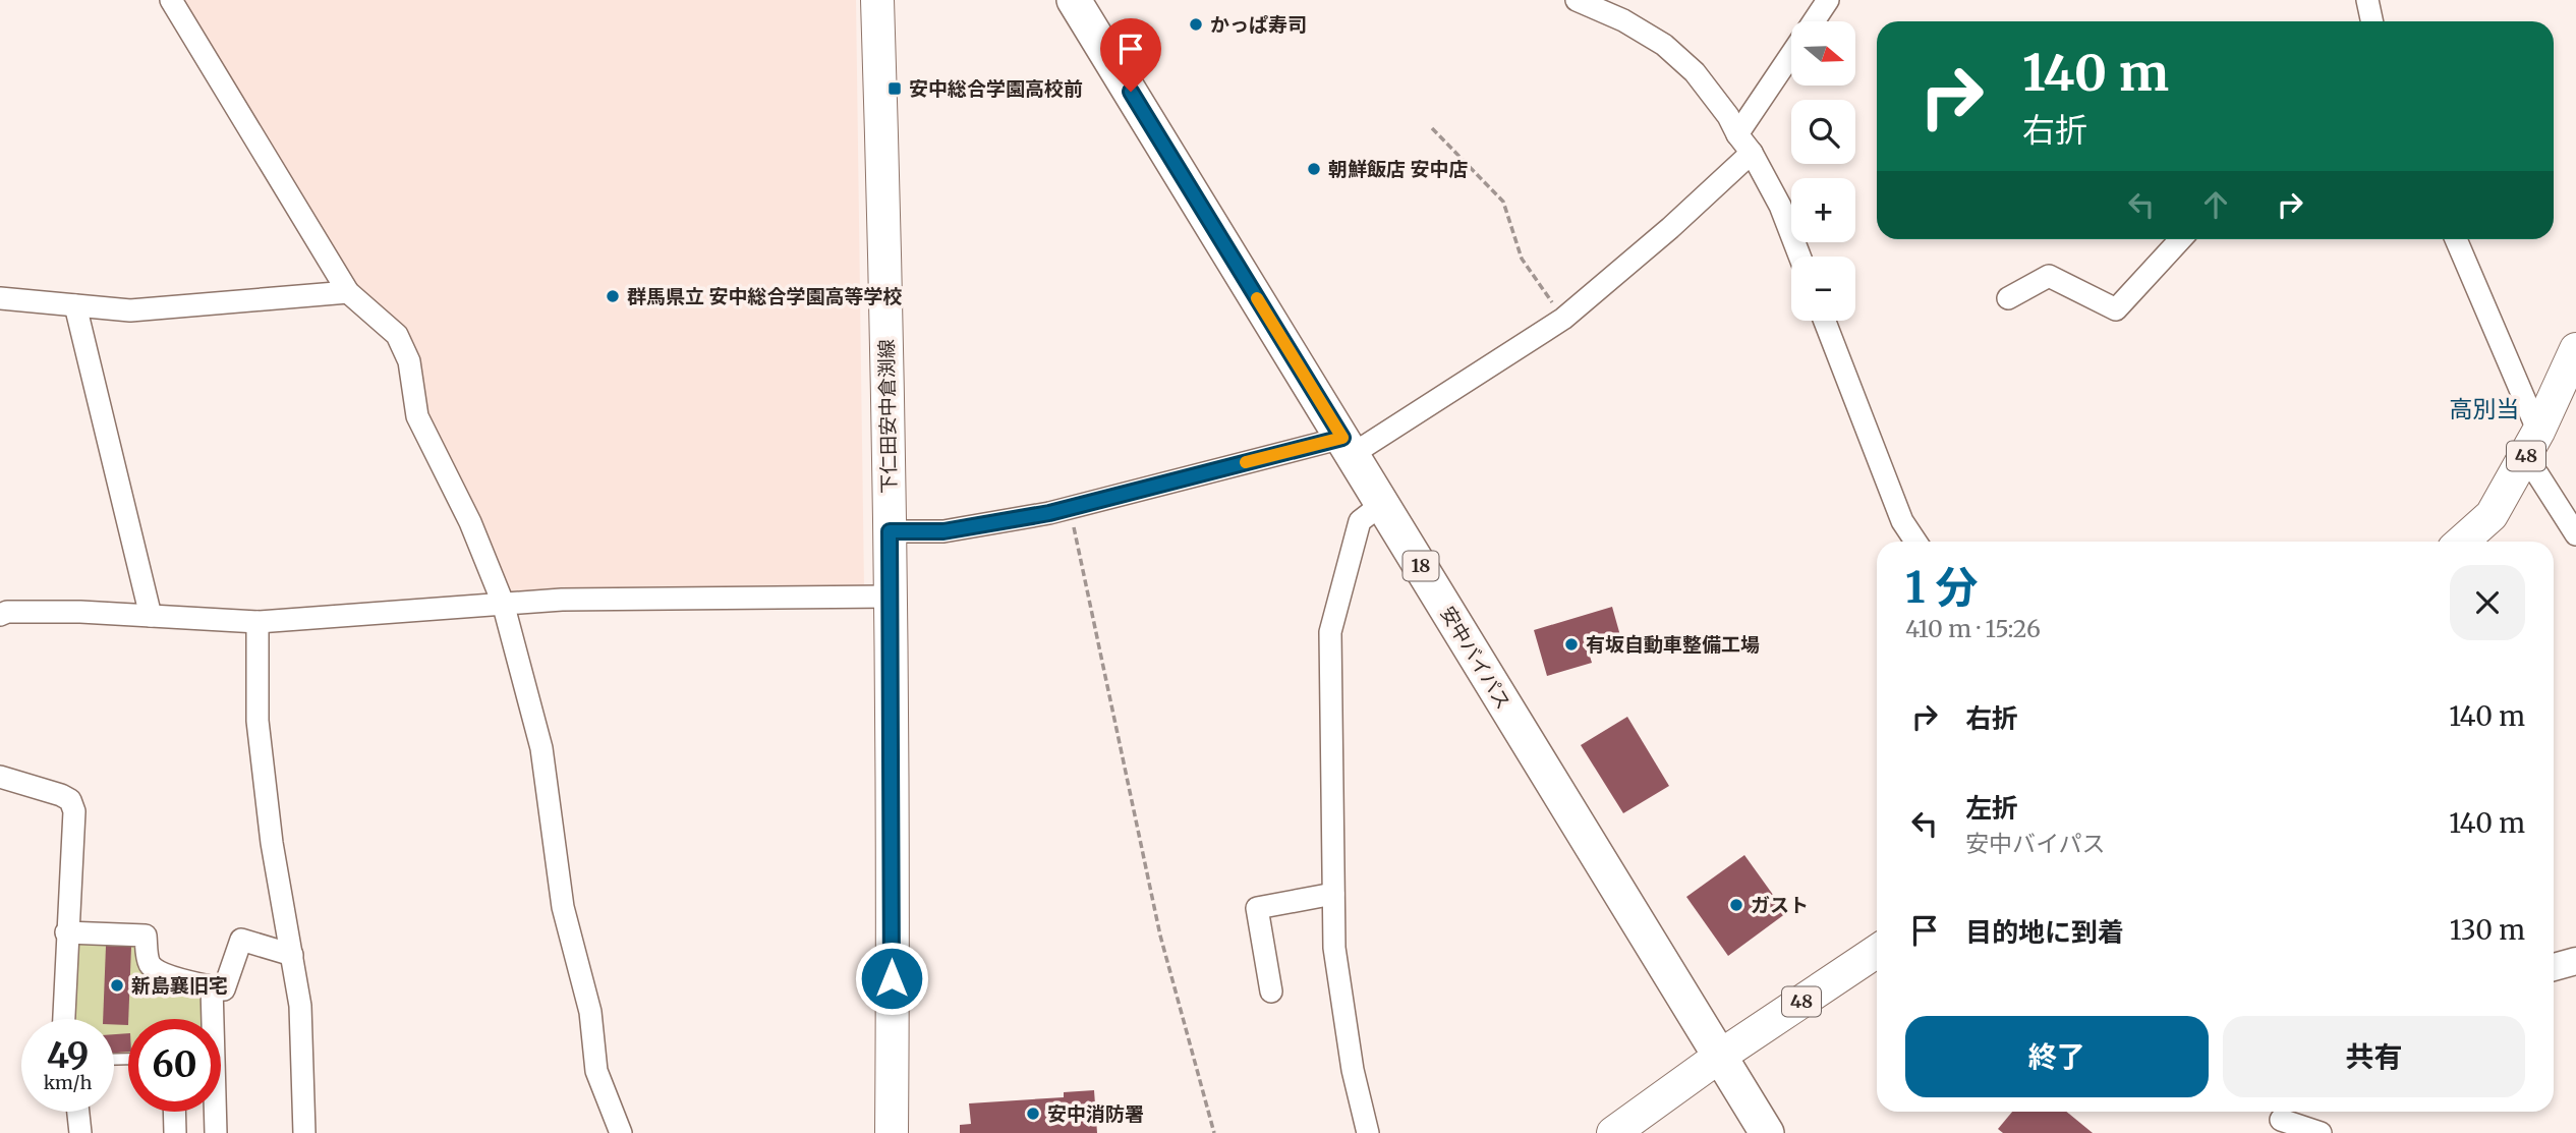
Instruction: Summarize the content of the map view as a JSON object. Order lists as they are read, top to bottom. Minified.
{"streets":{"highway":["18","安中バイパス"],"main road":["下仁田安中倉渕線","48"]},"crossings":[["48","安中バイパス"]],"districts":["高別当"],"places":{"other":["かっぱ寿司","朝鮮飯店 安中店","群馬県立 安中総合学園高等学校","有坂自動車整備工場","ガスト","新島襄旧宅","安中消防署"],"transit":["安中総合学園高校前"]},"north":"right","page":{"map_buttons":["+","−"],"turn":["140 m","右折"],"heading":["1 分","410 m · 15:26"],"list":[{"name":"右折","value":"140 m"},{"name":"左折","note":"安中バイパス","value":"140 m"},{"name":"目的地に到着","value":"130 m"}],"buttons":["終了","共有"],"speed":"49 km/h","limit":"60"}}
